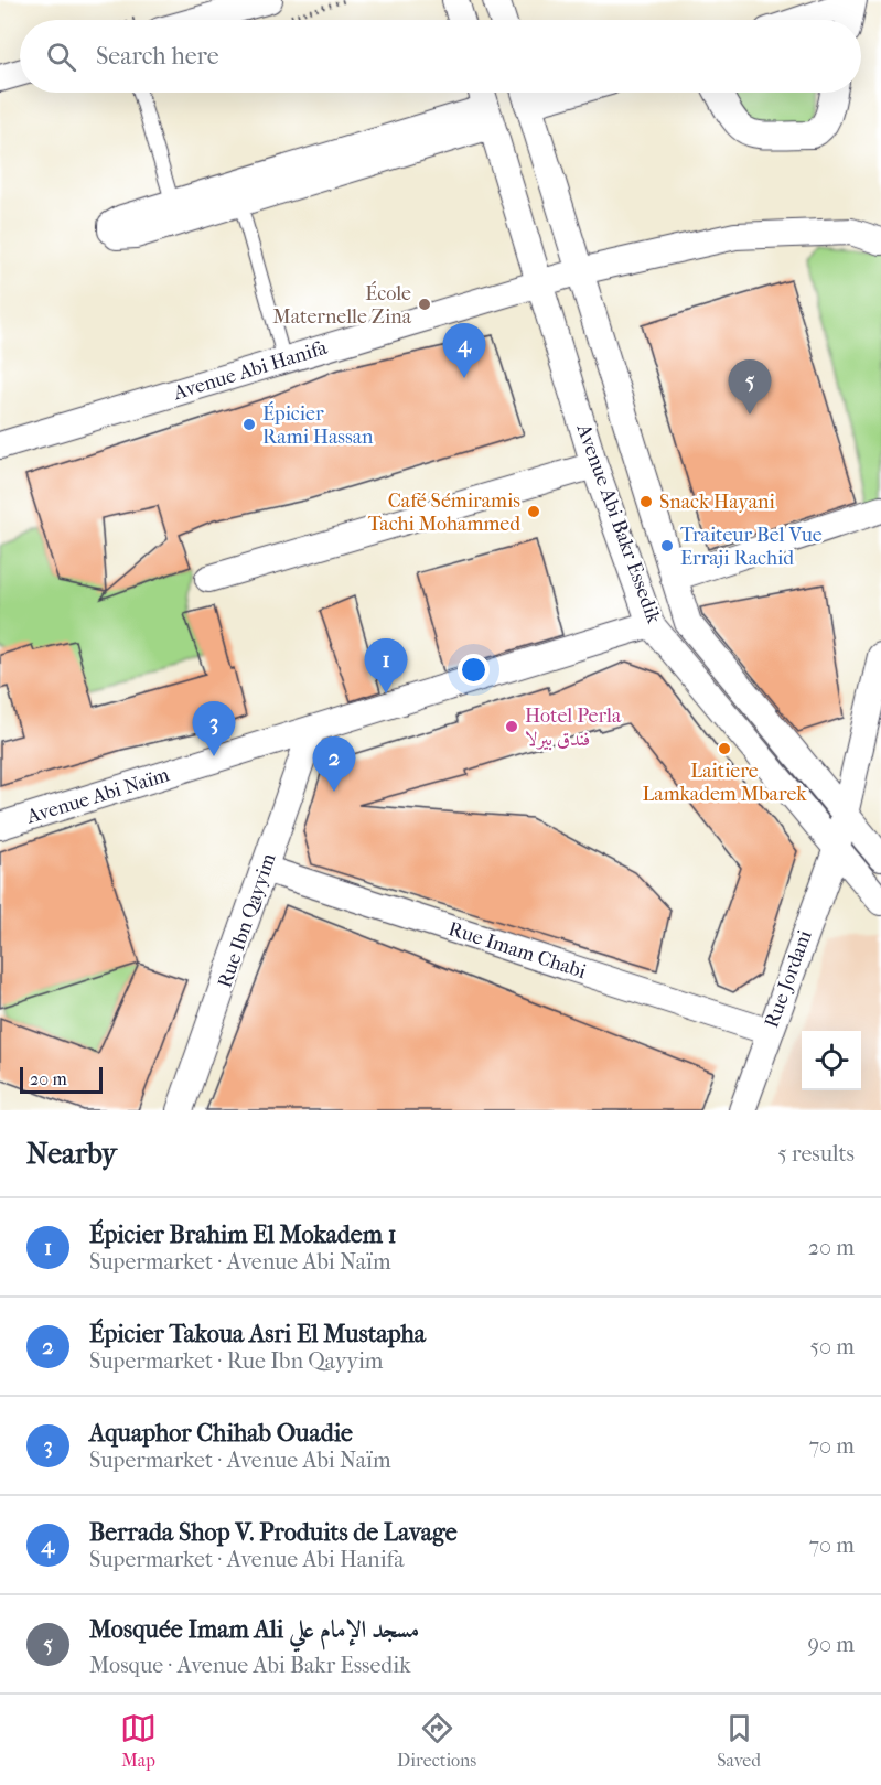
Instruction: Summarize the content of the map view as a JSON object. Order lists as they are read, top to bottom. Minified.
{"streets":{"street":["Avenue Abi Hanifa","Avenue Abi Bakr Essedik","Avenue Abi Naïm","Rue Ibn Qayyim","Rue Imam Chabi","Rue Jordani"]},"crossings":[["Avenue Abi Hanifa","Avenue Abi Bakr Essedik"],["Avenue Abi Bakr Essedik","Avenue Abi Naïm"],["Avenue Abi Bakr Essedik","Rue Jordani"],["Avenue Abi Naïm","Rue Ibn Qayyim"],["Rue Ibn Qayyim","Rue Imam Chabi"],["Rue Imam Chabi","Rue Jordani"]],"places":["École Maternelle Zina","Épicier Rami Hassan","Snack Hayani","Café Sémiramis Tachi Mohammed","Traiteur Bel Vue Erraji Rachid","Hotel Perla فندق بيرلا","Laitiere Lamkadem Mbarek"],"scale_bar":"20 m","page":{"search":"Search here","pins":["4","5","1","3","2"],"scale":"20 m","heading":["Nearby","5 results"],"list":[{"mark":"1","name":"Épicier Brahim El Mokadem 1","note":"Supermarket · Avenue Abi Naïm","value":"20 m"},{"mark":"2","name":"Épicier Takoua Asri El Mustapha","note":"Supermarket · Rue Ibn Qayyim","value":"50 m"},{"mark":"3","name":"Aquaphor Chihab Ouadie","note":"Supermarket · Avenue Abi Naïm","value":"70 m"},{"mark":"4","name":"Berrada Shop V. Produits de Lavage","note":"Supermarket · Avenue Abi Hanifa","value":"70 m"},{"mark":"5","name":"Mosquée Imam Ali مسجد الإمام علي","note":"Mosque · Avenue Abi Bakr Essedik","value":"90 m"}],"nav":["Map","Directions","Saved"]}}
